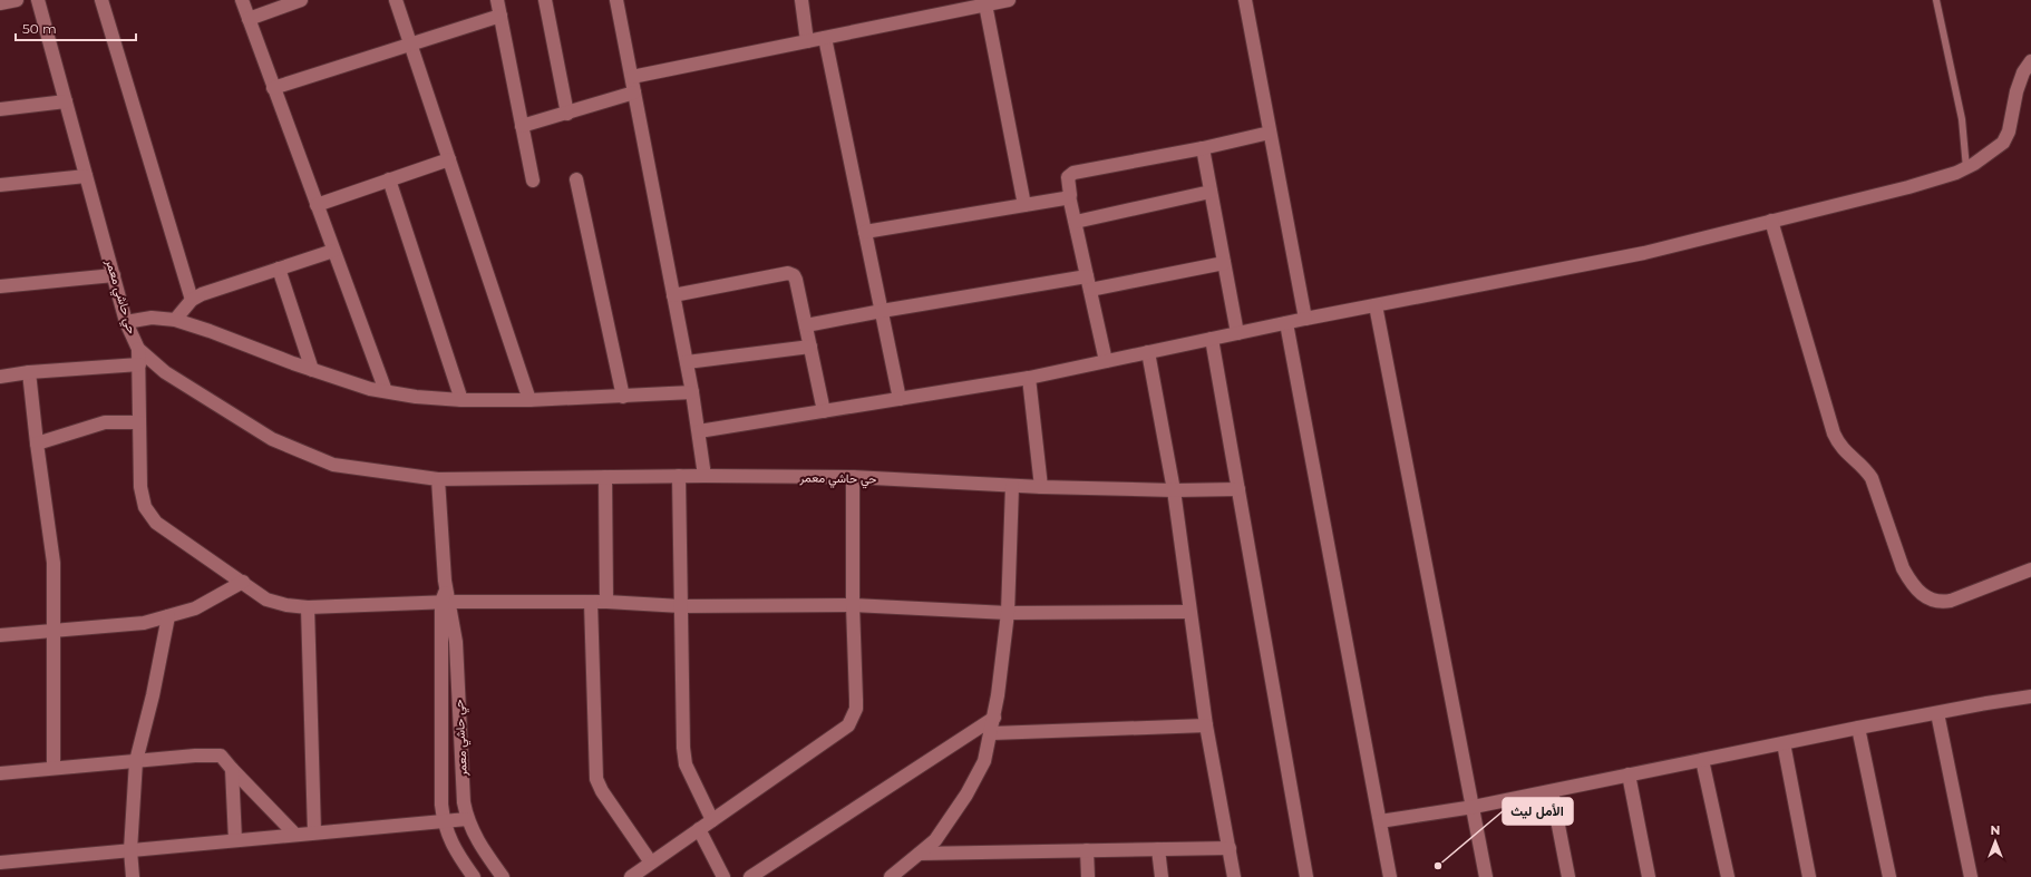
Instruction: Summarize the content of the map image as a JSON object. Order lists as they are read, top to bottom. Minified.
{"streets":{"street":["حي حاشي معمر"]},"places":["الأمل ليث"],"scale_bar":"50 m","north":"top"}
